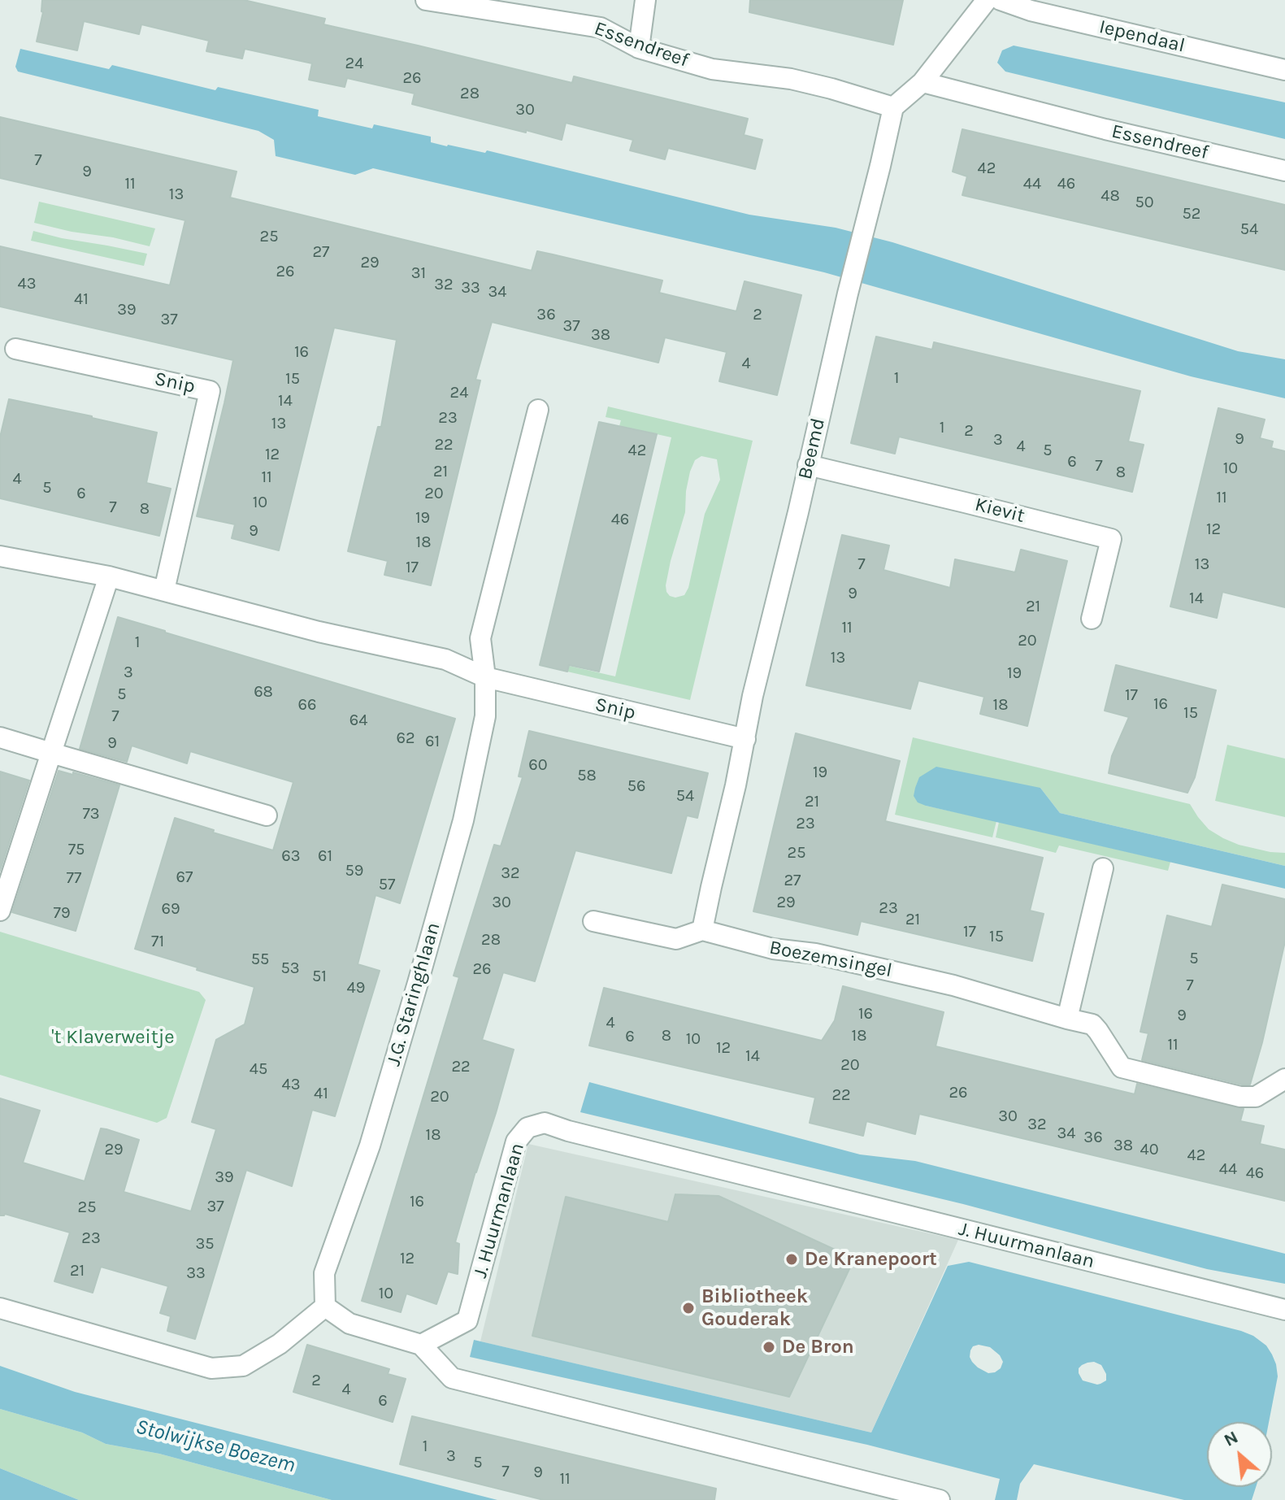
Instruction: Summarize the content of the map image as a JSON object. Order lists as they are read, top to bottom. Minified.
{"streets":{"street":["Iependaal","Essendreef","Snip","Beemd","Kievit","Boezemsingel","J.G. Staringhlaan","J. Huurmanlaan"]},"crossings":[["Essendreef","Beemd"],["Snip","Beemd"],["Snip","J.G. Staringhlaan"],["Beemd","Kievit"],["Beemd","Boezemsingel"]],"water":["Stolwijkse Boezem"],"parks":["'t Klaverweitje"],"places":["De Kranepoort","Bibliotheek Gouderak","De Bron"],"house_numbers":["24","26","28","30","7","42","9","11","44","46","13","48","50","52","54","25","27","29","26","31","43","32","33","34","41","39","36","2","37","37","38","16","4","1","15","24","14","23","13","1","2","9","3","22","4","42","5","12","6","7","10","21","8","11","4","5","6","20","11","10","7","8","19","46","12","9","18","7","13","17","9","14","21","11","20","1","13","3","19","68","5","17","16","66","18","15","7","64","62","61","9","60","19","58","56","54","21","73","23","75","25","63","61","59","32","67","77","27","57","30","29","23","69","79","21","17","15","28","71","5","55","53","26","51","7","49","16","9","4","8","18","6","10","11","12","14","20","22","45","43","26","41","22","20","30","32","34","18","36","38","29","40","42","44","46","39","16","37","25","23","35","12","21","33","10","2","4","6","1","3","5","7","9","11"],"north":"top left"}
